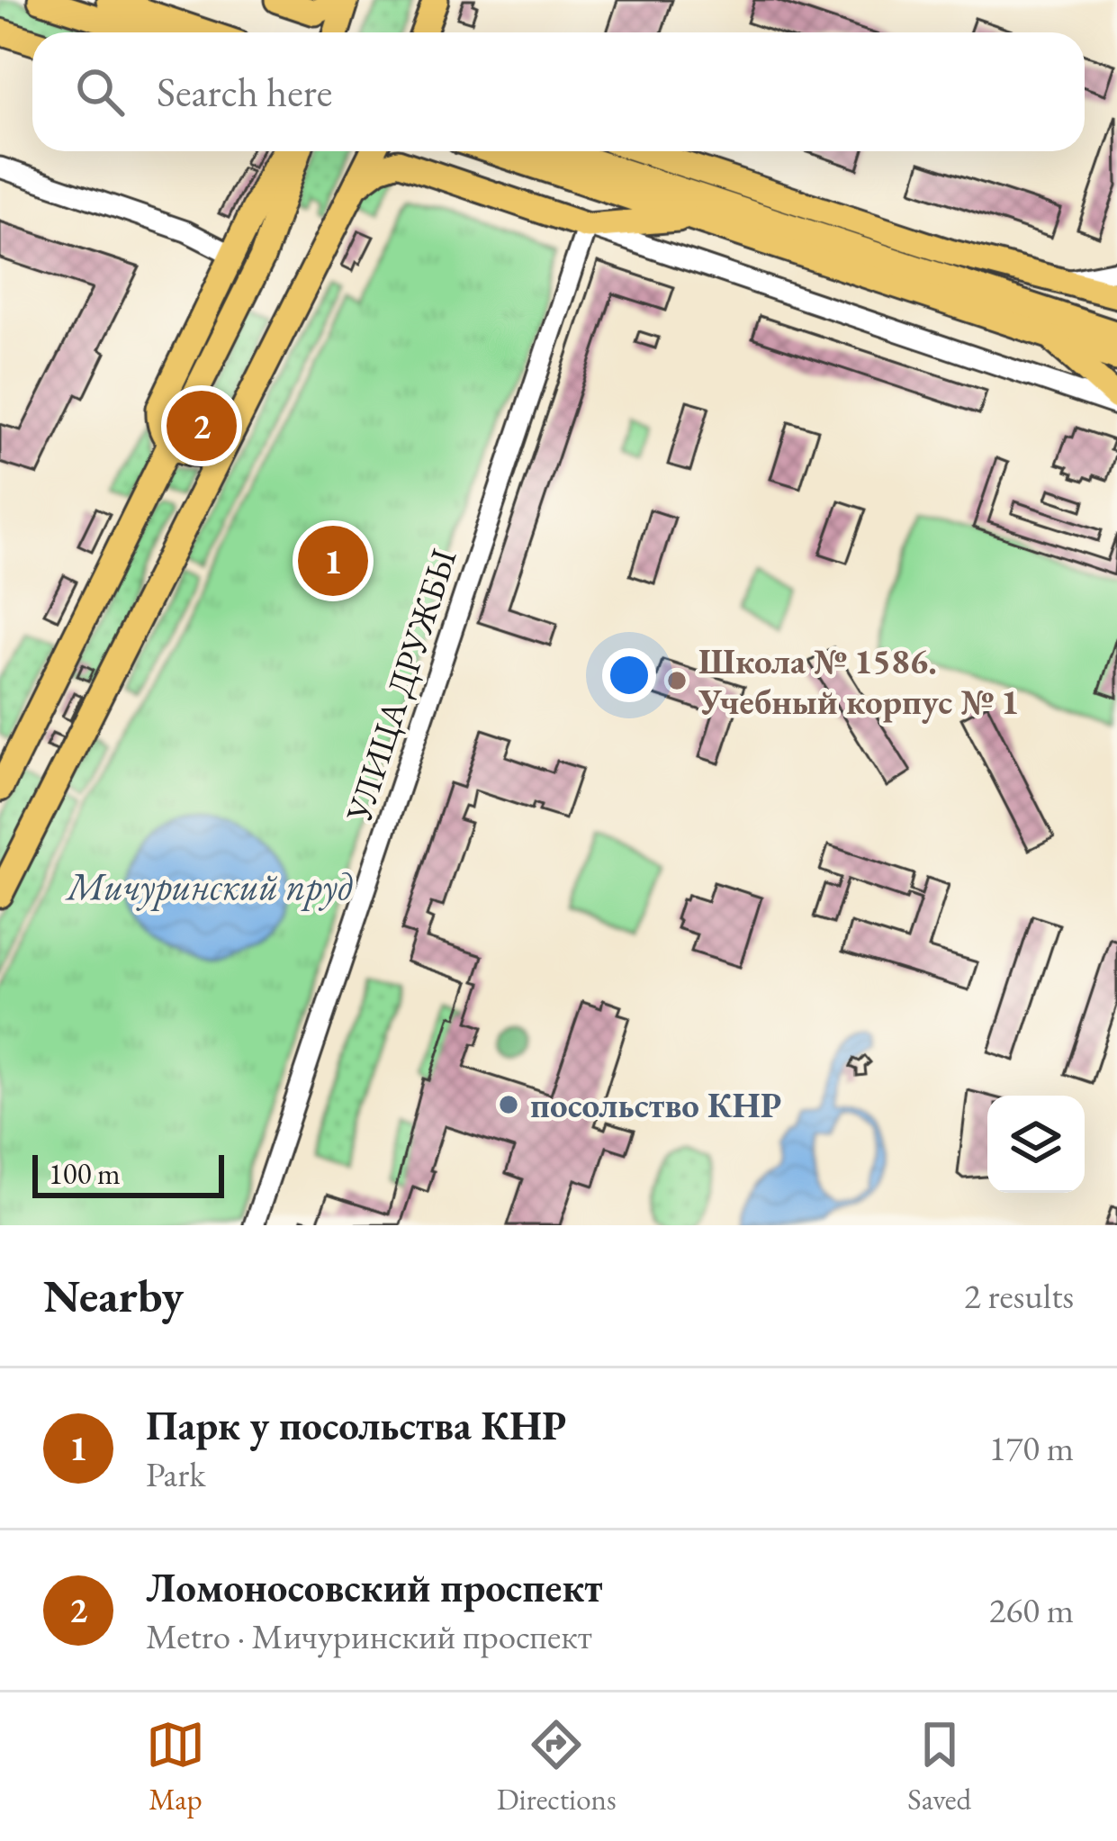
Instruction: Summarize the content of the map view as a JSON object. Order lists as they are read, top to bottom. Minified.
{"streets":{"street":["УЛИЦА ДРУЖБЫ"]},"water":["Мичуринский пруд"],"places":["Школа № 1586. Учебный корпус № 1","посольство КНР"],"scale_bar":"100 m","page":{"search":"Search here","pins":["2","1"],"scale":"100 m","heading":["Nearby","2 results"],"list":[{"mark":"1","name":"Парк у посольства КНР","note":"Park","value":"170 m"},{"mark":"2","name":"Ломоносовский проспект","note":"Metro · Мичуринский проспект","value":"260 m"}],"nav":["Map","Directions","Saved"]}}
